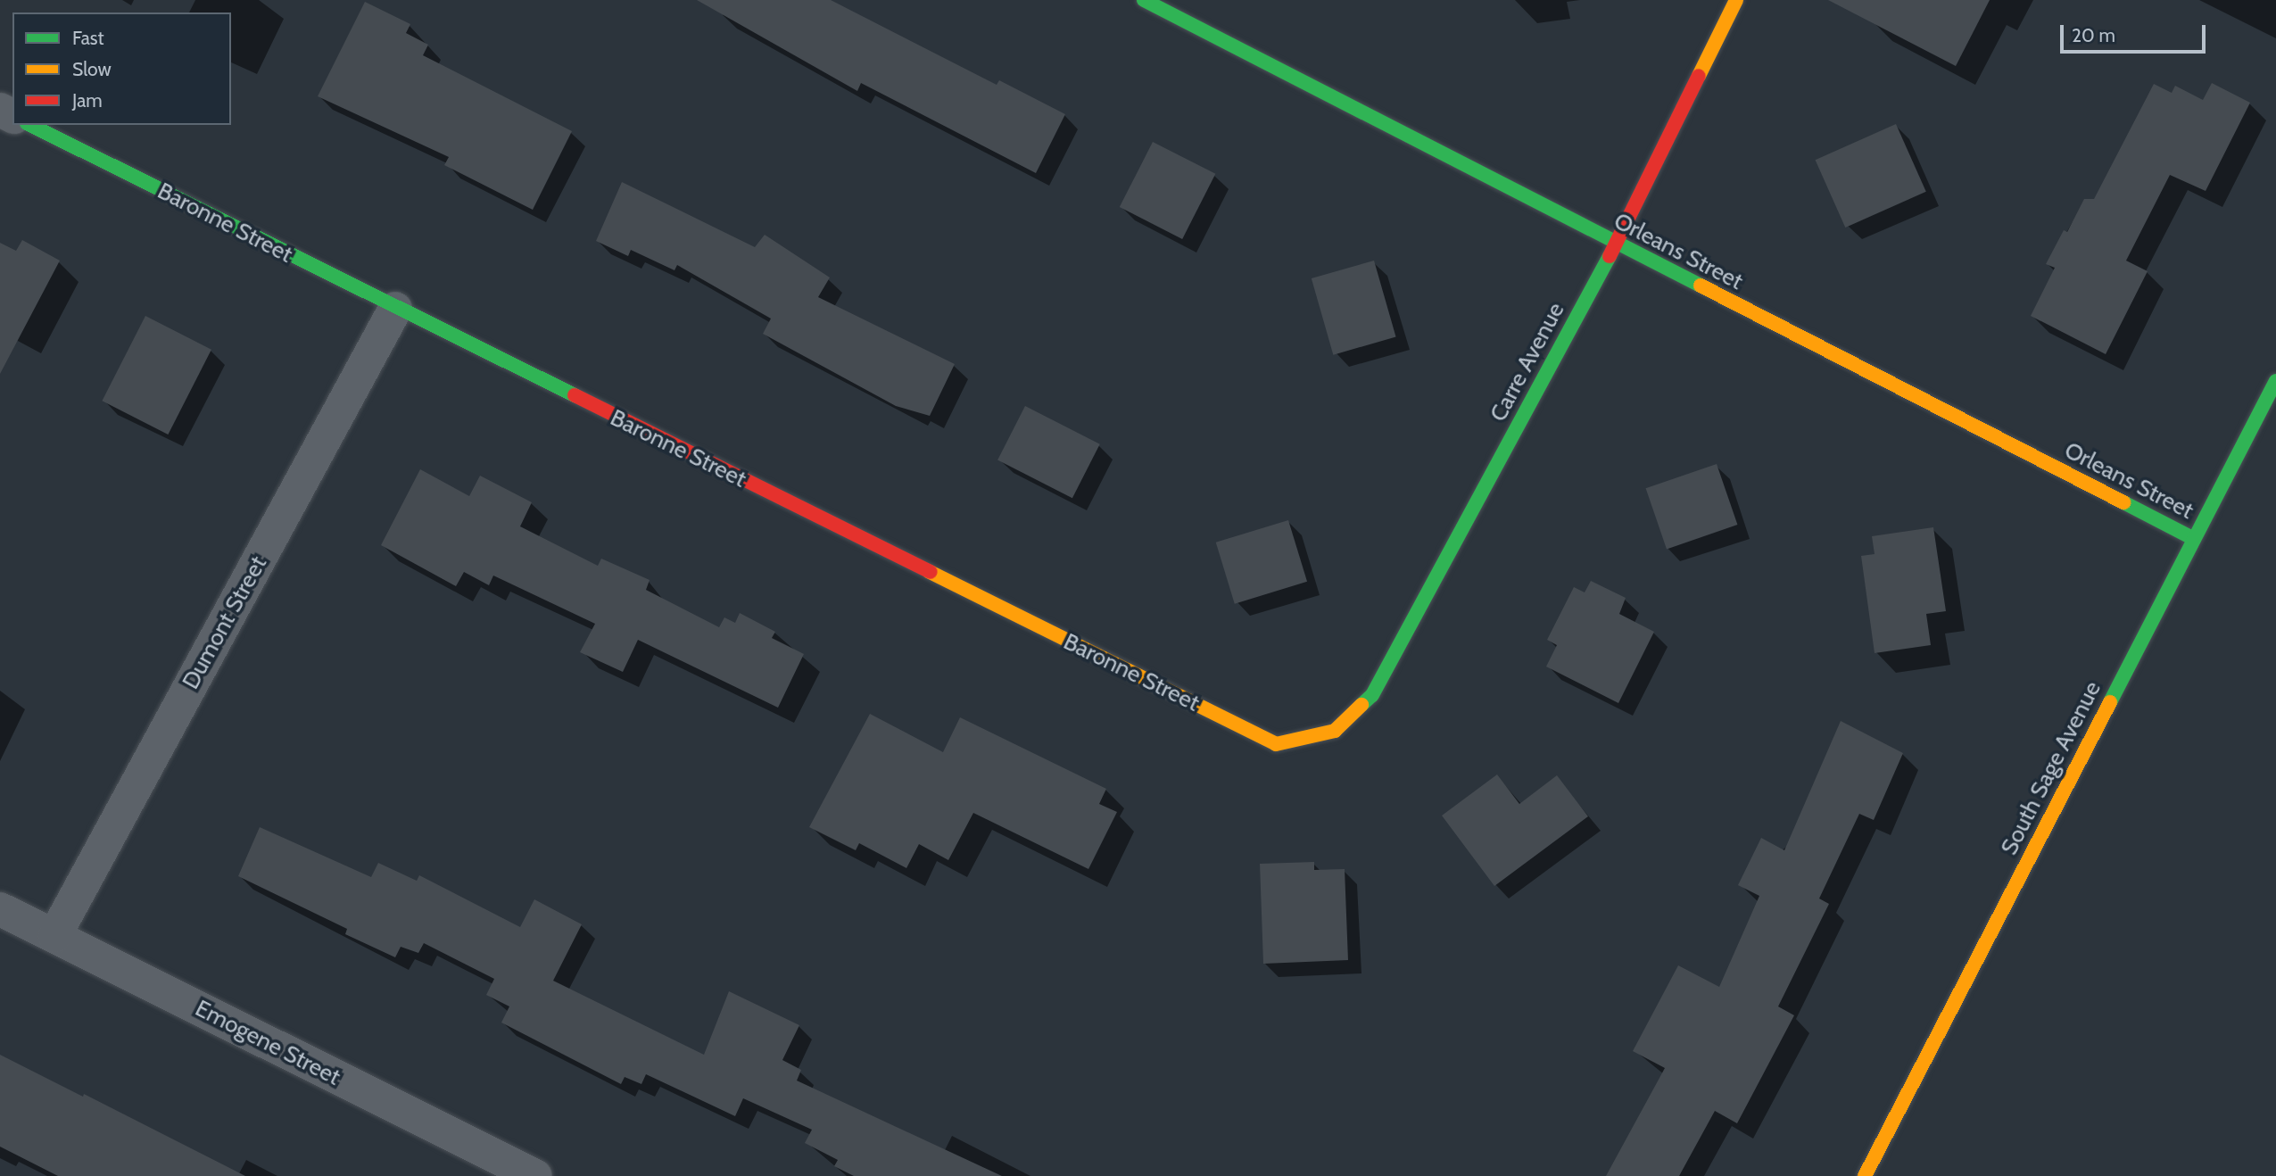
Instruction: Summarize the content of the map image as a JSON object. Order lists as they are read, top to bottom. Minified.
{"streets":{"street":["Baronne Street","Orleans Street","Carre Avenue","Dumont Street","South Sage Avenue","Emogene Street"]},"crossings":[["Baronne Street","Carre Avenue"],["Baronne Street","Dumont Street"],["Orleans Street","Carre Avenue"],["Orleans Street","South Sage Avenue"],["Dumont Street","Emogene Street"]],"legend":["Fast","Slow","Jam"],"scale_bar":"20 m"}
